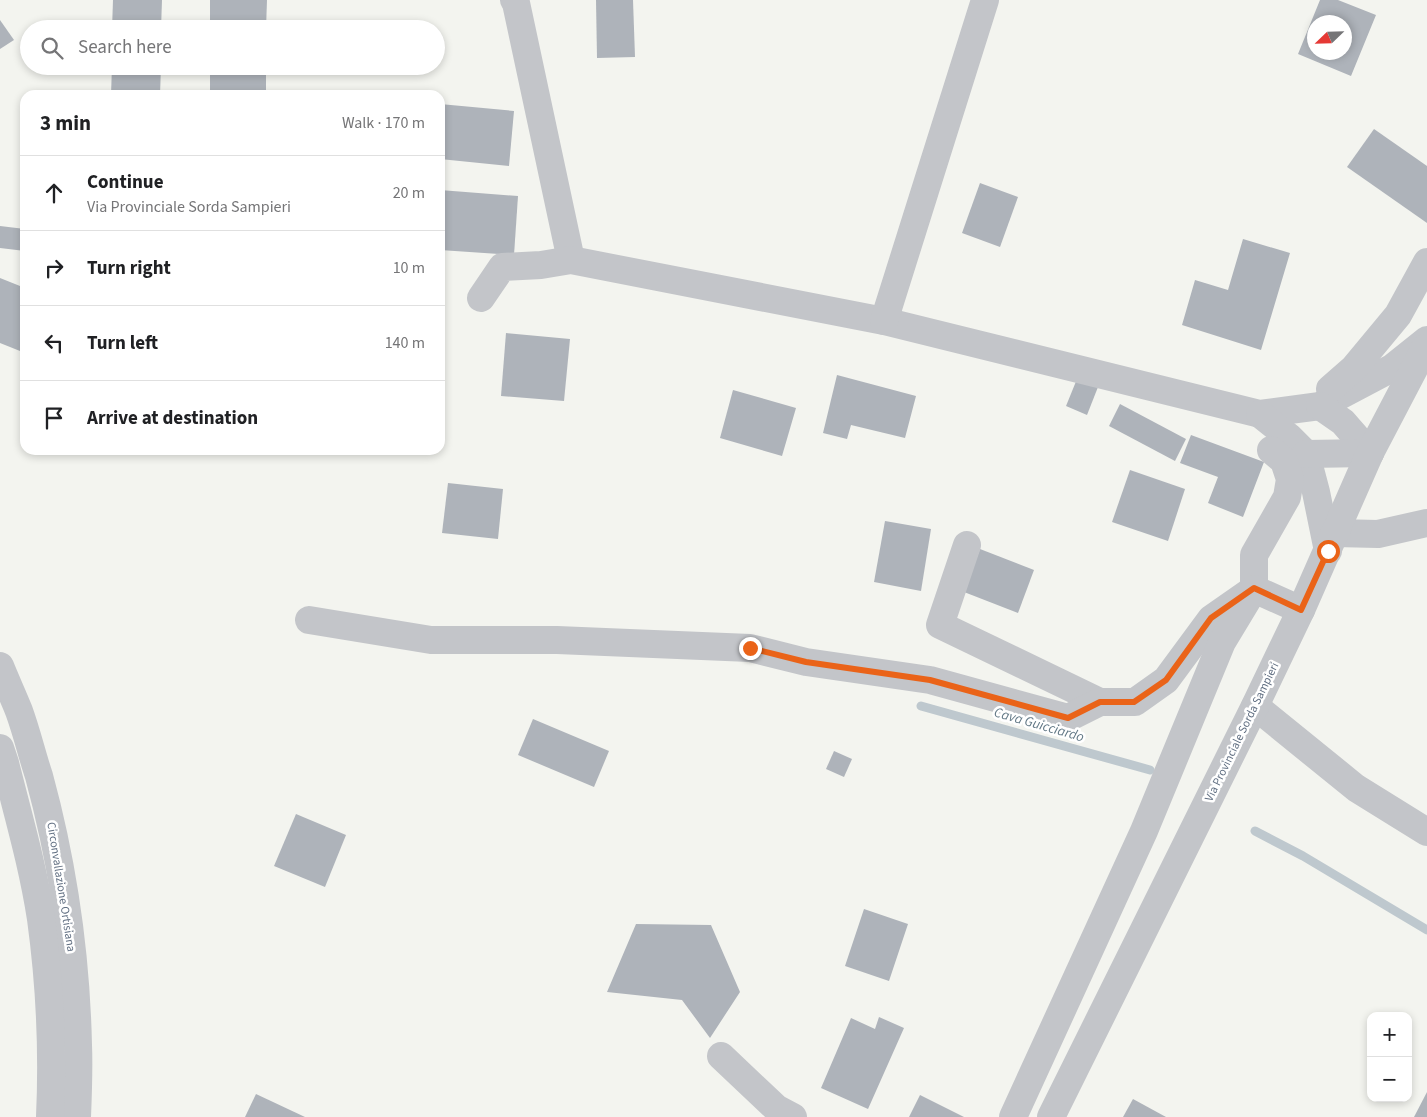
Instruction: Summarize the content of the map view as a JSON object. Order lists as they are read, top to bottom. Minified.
{"streets":{"street":["Via Provinciale Sorda Sampieri","Circonvallazione Ortisiana"]},"water":["Cava Guicciardo"],"north":"bottom left","page":{"search":"Search here","heading":["3 min","Walk · 170 m"],"list":[["Continue","Via Provinciale Sorda Sampieri","20 m"],["Turn right","10 m"],["Turn left","140 m"],"Arrive at destination"],"map_buttons":["+","−"]}}
